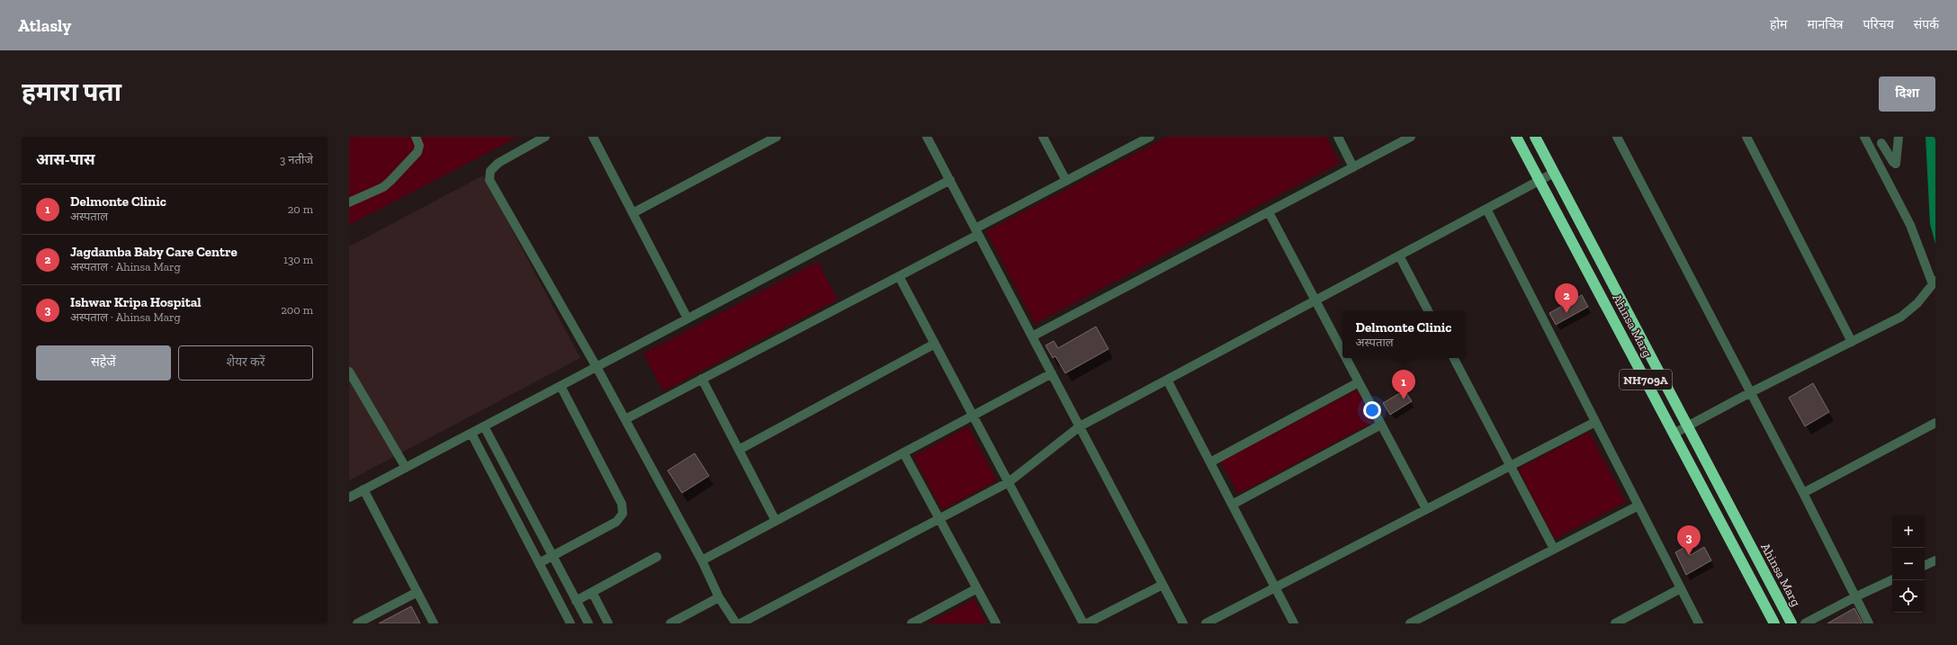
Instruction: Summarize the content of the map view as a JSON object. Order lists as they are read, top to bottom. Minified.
{"streets":{"highway":["Ahinsa Marg","NH709A"]},"page":{"header":"Atlasly","nav":["होम","मानचित्र","परिचय","संपर्क"],"buttons":["दिशा",["सहेजें","शेयर करें"]],"title":"हमारा पता","heading":["आस-पास","3 नतीजे"],"list":[{"mark":"1","name":"Delmonte Clinic","note":"अस्पताल","value":"20 m"},{"mark":"2","name":"Jagdamba Baby Care Centre","note":"अस्पताल · Ahinsa Marg","value":"130 m"},{"mark":"3","name":"Ishwar Kripa Hospital","note":"अस्पताल · Ahinsa Marg","value":"200 m"}],"pins":["2","1","3"],"popup":["Delmonte Clinic","अस्पताल"],"map_buttons":["+","−"]}}
